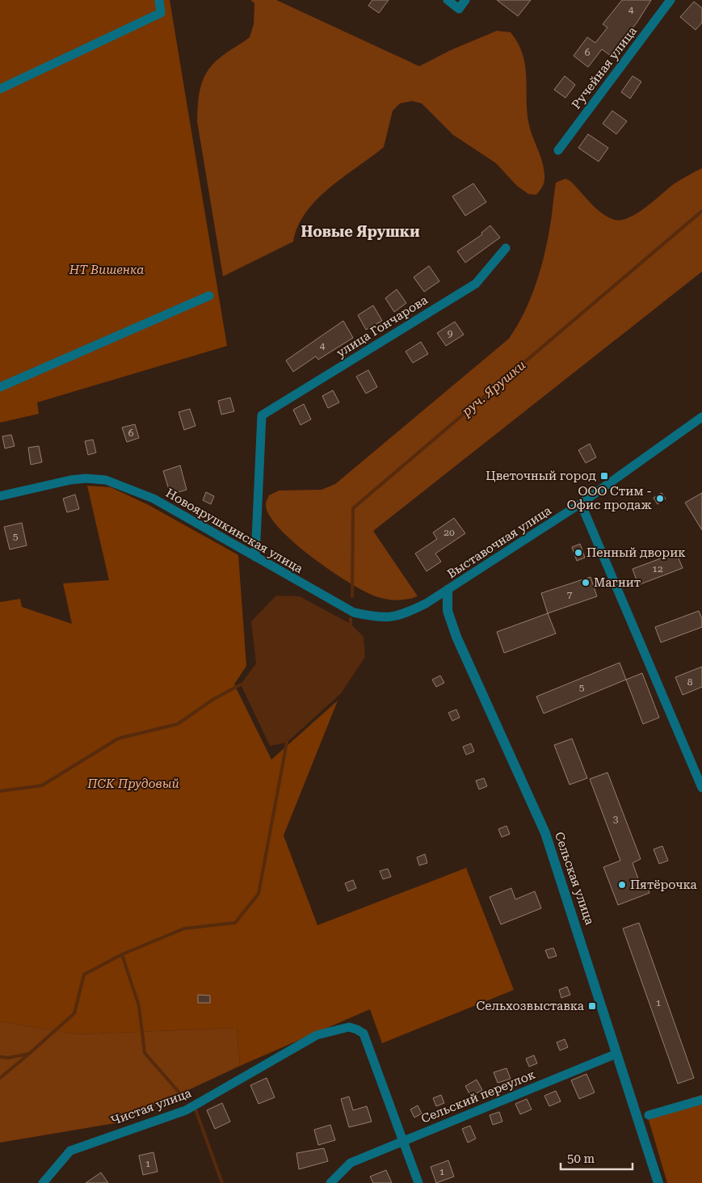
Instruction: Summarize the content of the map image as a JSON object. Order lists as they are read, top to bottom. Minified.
{"streets":{"street":["Ручейная улица","улица Гончарова","Новоярушкинская улица","Выставочная улица","Сельская улица","Сельский переулок","Чистая улица"]},"crossings":[["улица Гончарова","Новоярушкинская улица"],["Новоярушкинская улица","Выставочная улица"],["Новоярушкинская улица","Сельская улица"],["Выставочная улица","Сельская улица"],["Сельская улица","Сельский переулок"],["Сельский переулок","Чистая улица"]],"districts":["Новые Ярушки"],"water":["руч. Ярушки"],"parks":["НТ Вишенка","ПСК Прудовый"],"places":{"transit":["Цветочный город","Сельхозвыставка"],"other":["ООО Стим - Офис продаж","Пенный дворик","Магнит","Пятёрочка"]},"house_numbers":["4","6","9","4","6","20","5","12","7","8","5","3","1","1","1"],"scale_bar":"50 m"}
